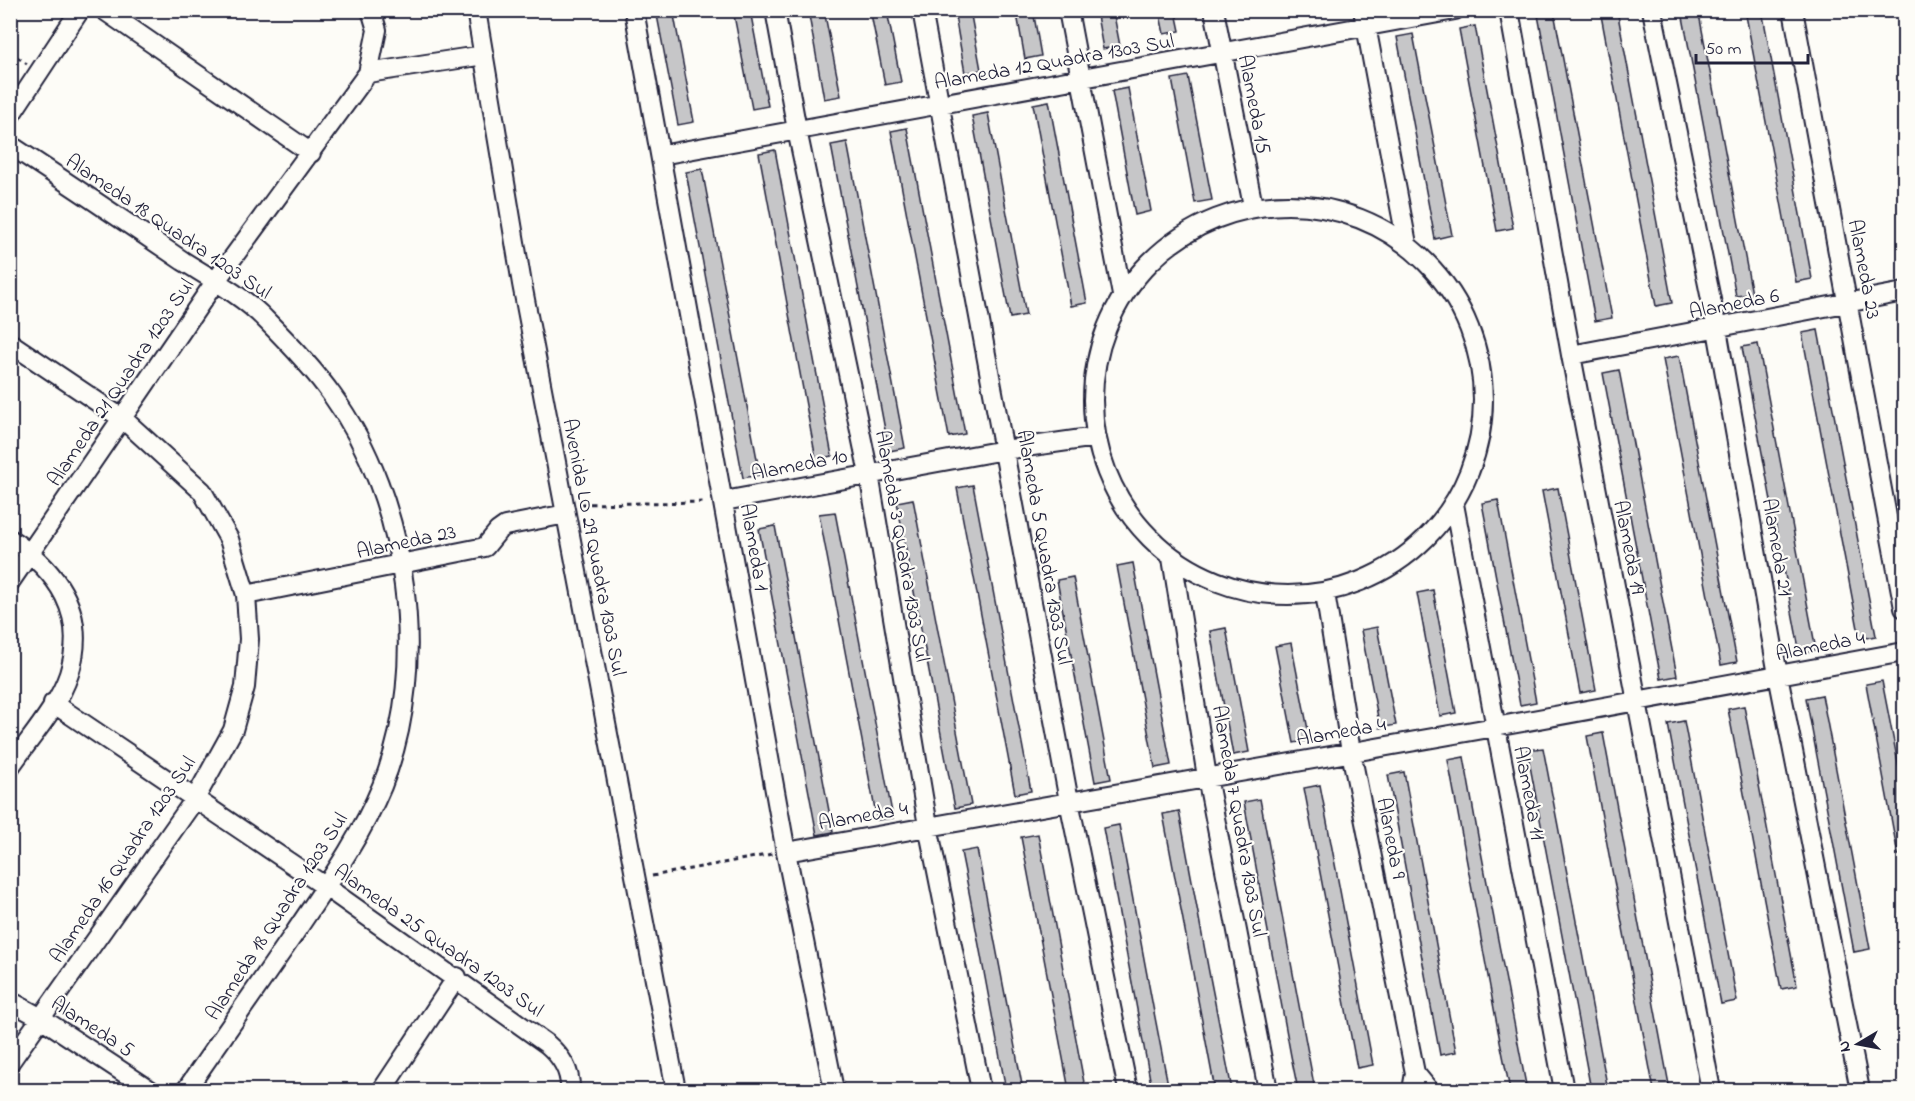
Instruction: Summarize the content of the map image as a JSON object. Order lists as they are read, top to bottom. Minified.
{"streets":{"street":["Alameda 12 Quadra 1303 Sul","Alameda 15","Alameda 18 Quadra 1203 Sul","Alameda 23","Alameda 6","Alameda 21 Quadra 1203 Sul","Alameda 10","Alameda 3 Quadra 1303 Sul","Avenida LO 29 Quadra 1303 Sul","Alameda 1","Alameda 5 Quadra 1303 Sul","Alameda 19","Alameda 21","Alameda 4","Alameda 11","Alameda 7 Quadra 1303 Sul","Alaneda 9","Alameda 16 Quadra 1203 Sul","Alameda 25 Quadra 1203 Sul","Alameda 5"]},"crossings":[["Alameda 12 Quadra 1303 Sul","Alameda 15"],["Alameda 12 Quadra 1303 Sul","Alameda 3 Quadra 1303 Sul"],["Alameda 12 Quadra 1303 Sul","Alameda 1"],["Alameda 12 Quadra 1303 Sul","Alameda 5 Quadra 1303 Sul"],["Alameda 18 Quadra 1203 Sul","Alameda 23"],["Alameda 18 Quadra 1203 Sul","Alameda 21 Quadra 1203 Sul"],["Alameda 18 Quadra 1203 Sul","Alameda 25 Quadra 1203 Sul"],["Alameda 23","Alameda 6"],["Alameda 23","Avenida LO 29 Quadra 1303 Sul"],["Alameda 23","Alameda 16 Quadra 1203 Sul"],["Alameda 6","Alameda 19"],["Alameda 6","Alameda 21"],["Alameda 21 Quadra 1203 Sul","Alameda 16 Quadra 1203 Sul"],["Alameda 10","Alameda 3 Quadra 1303 Sul"],["Alameda 10","Alameda 1"],["Alameda 10","Alameda 5 Quadra 1303 Sul"],["Alameda 3 Quadra 1303 Sul","Alameda 4"],["Alameda 1","Alameda 4"],["Alameda 5 Quadra 1303 Sul","Alameda 4"],["Alameda 19","Alameda 4"],["Alameda 21","Alameda 4"],["Alameda 4","Alameda 11"],["Alameda 4","Alameda 7 Quadra 1303 Sul"],["Alameda 4","Alaneda 9"],["Alameda 16 Quadra 1203 Sul","Alameda 25 Quadra 1203 Sul"],["Alameda 16 Quadra 1203 Sul","Alameda 5"]],"scale_bar":"50 m","north":"left"}
